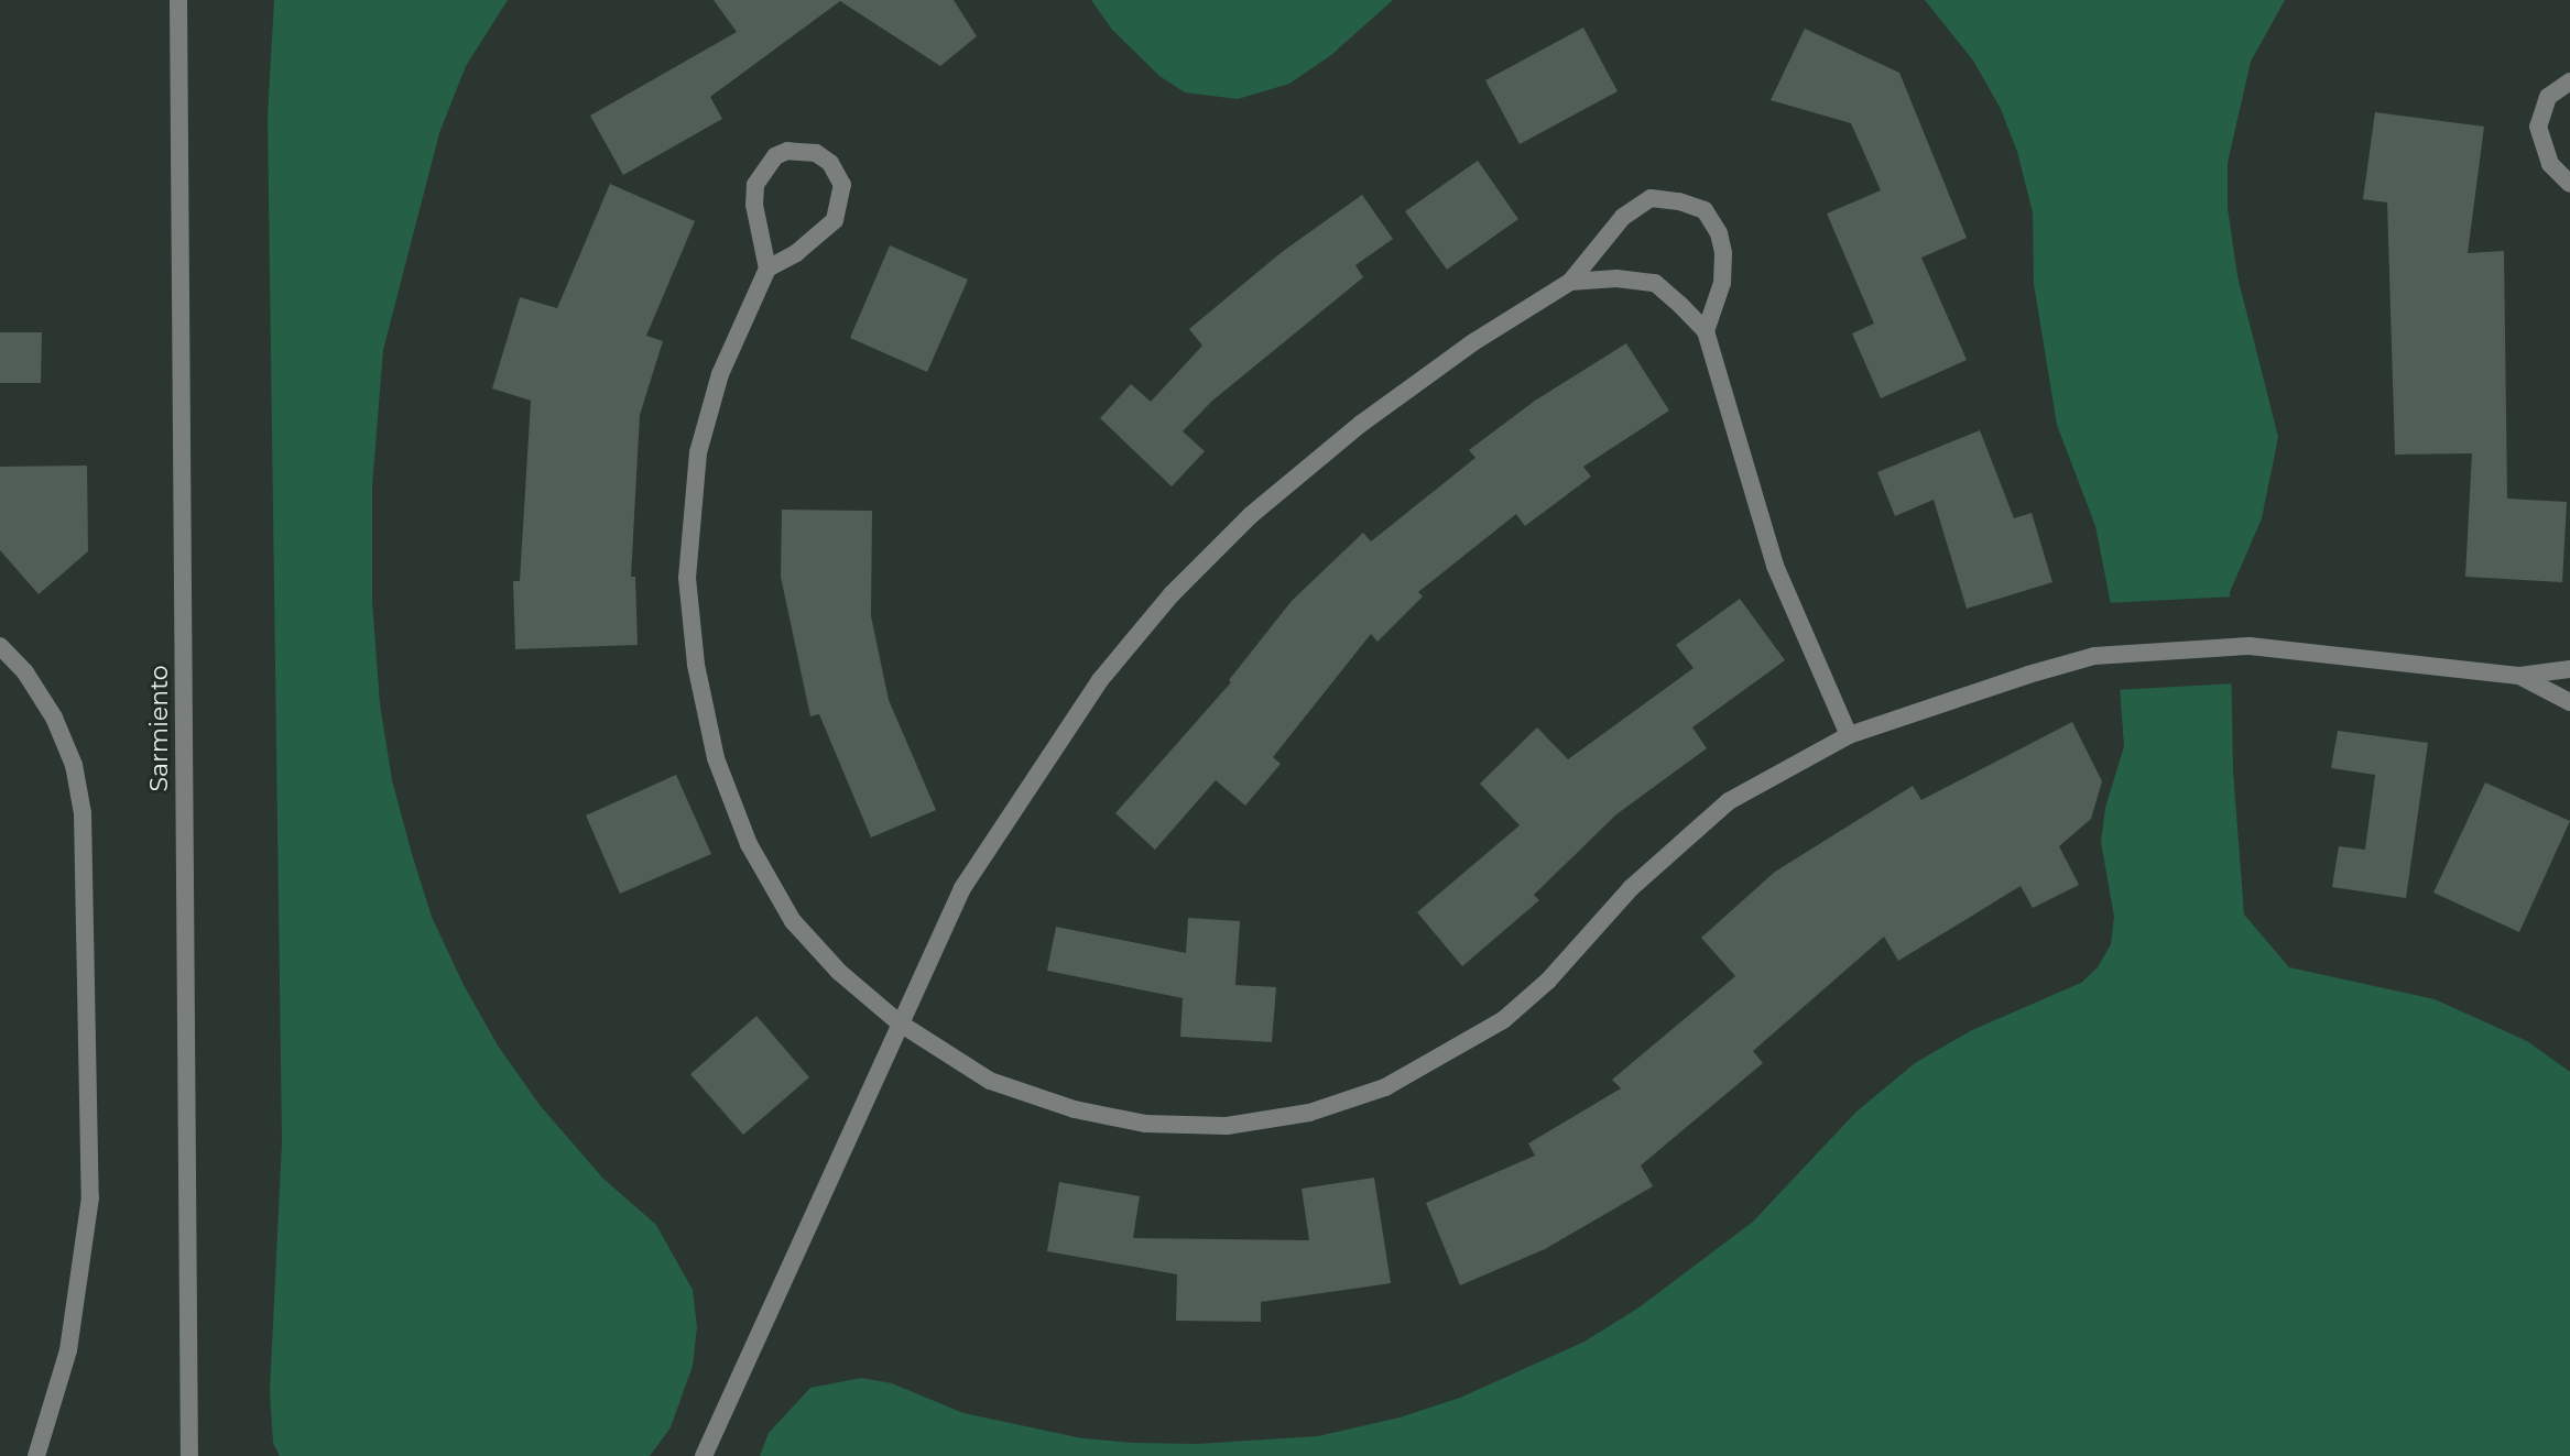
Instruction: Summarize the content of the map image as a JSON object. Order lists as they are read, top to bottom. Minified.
{"streets":{"street":["Sarmiento"]}}
